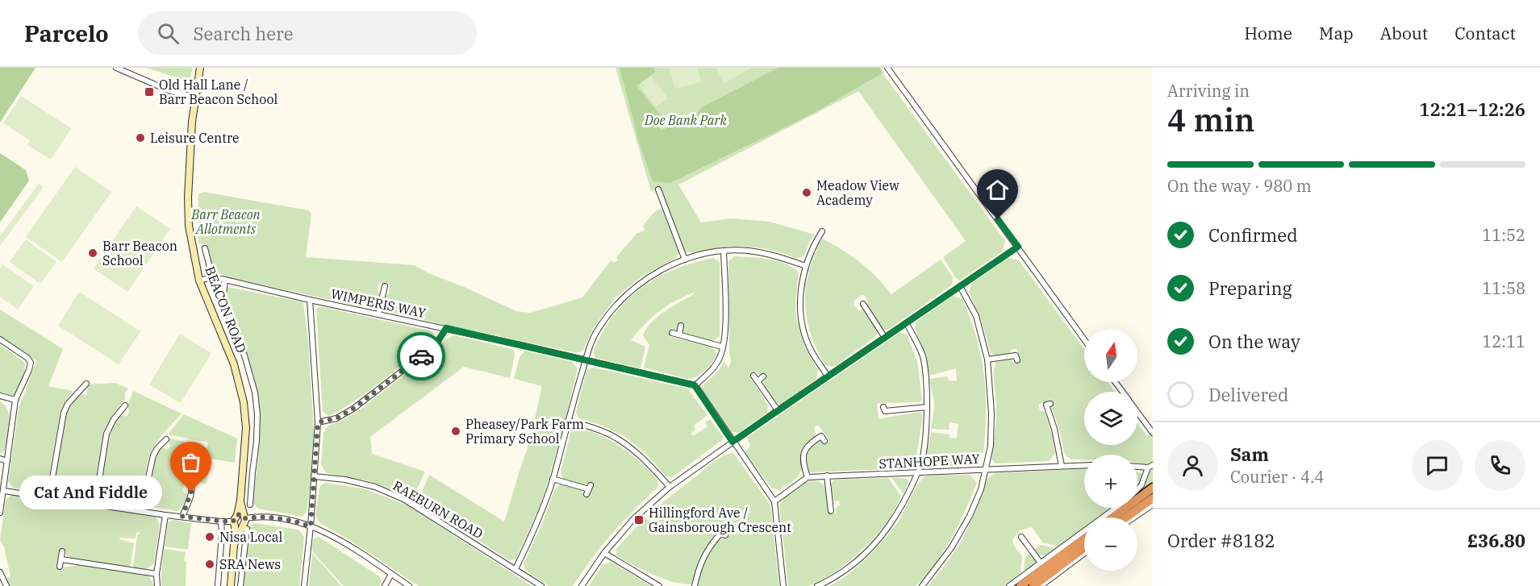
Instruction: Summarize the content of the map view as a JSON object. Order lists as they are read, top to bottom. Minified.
{"streets":{"main road":["BEACON ROAD"],"street":["WIMPERIS WAY","STANHOPE WAY","RAEBURN ROAD"]},"crossings":[["WIMPERIS WAY","BEACON ROAD"]],"parks":["Doe Bank Park","Barr Beacon Allotments"],"places":{"transit":["Old Hall Lane / Barr Beacon School","Hillingford Ave / Gainsborough Crescent"],"other":["Leisure Centre","Meadow View Academy","Barr Beacon School","Pheasey/Park Farm Primary School","Cat And Fiddle","Nisa Local","SRA News"]},"north":"top","page":{"header":"Parcelo","search":"Search here","nav":["Home","Map","About","Contact"],"heading":["4 min","Arriving in","12:21–12:26"],"panel":["Sam","Courier · 4.4","Order #8182","£36.80"],"bar":"On the way · 980 m","list":[["Confirmed","11:52"],["Preparing","11:58"],["On the way","12:11"],"Delivered"],"map_buttons":["+","−"],"bubble":"Cat And Fiddle"}}
